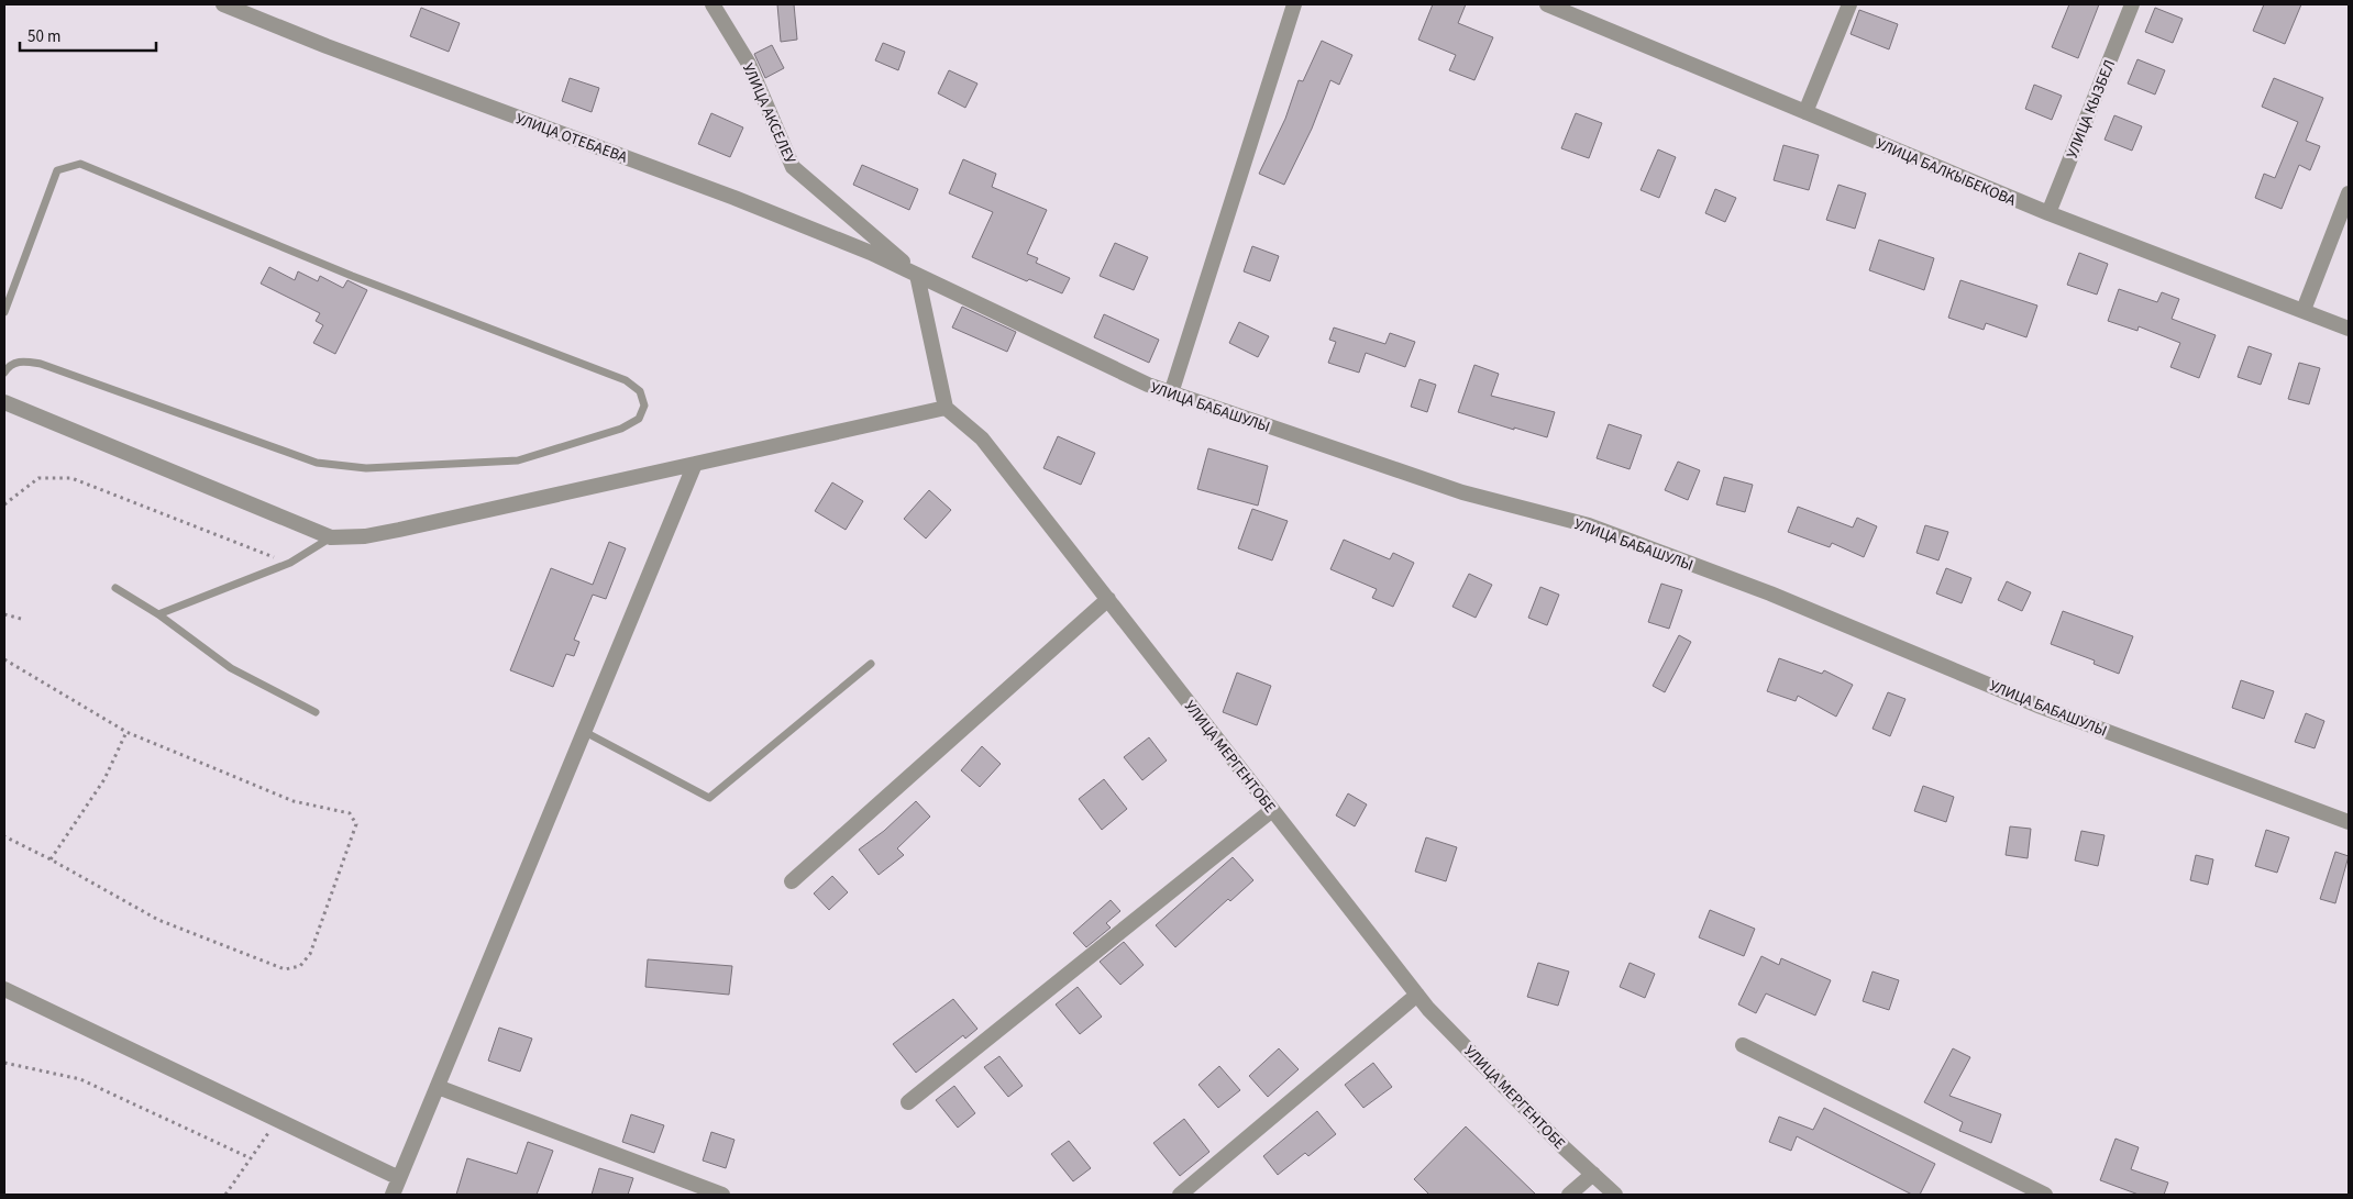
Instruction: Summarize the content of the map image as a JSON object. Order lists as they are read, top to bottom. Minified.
{"streets":{"street":["УЛИЦА КЫЗБЕЛ","УЛИЦА АКСЕЛЕУ","УЛИЦА ОТЕБАЕВА","УЛИЦА БАЛКЫБЕКОВА","УЛИЦА БАБАШУЛЫ","УЛИЦА МЕРГЕНТОБЕ"]},"crossings":[["УЛИЦА КЫЗБЕЛ","УЛИЦА БАЛКЫБЕКОВА"],["УЛИЦА АКСЕЛЕУ","УЛИЦА ОТЕБАЕВА"],["УЛИЦА АКСЕЛЕУ","УЛИЦА БАБАШУЛЫ"],["УЛИЦА ОТЕБАЕВА","УЛИЦА БАБАШУЛЫ"]],"scale_bar":"50 m"}
